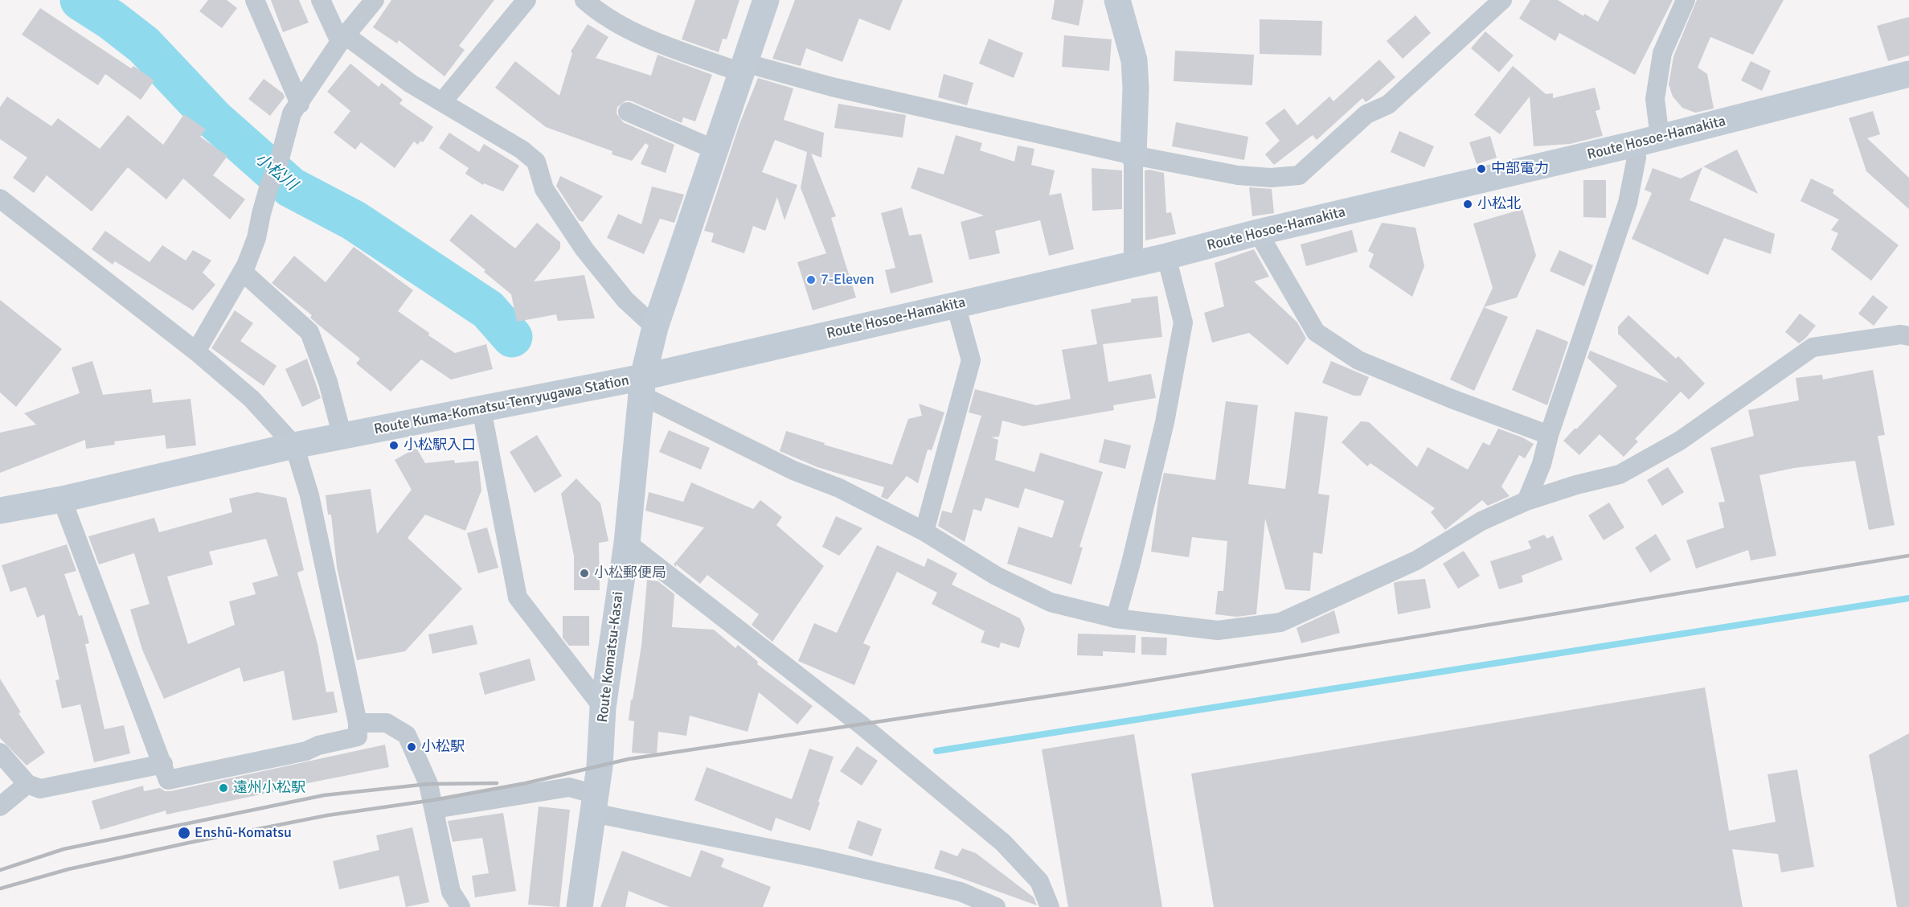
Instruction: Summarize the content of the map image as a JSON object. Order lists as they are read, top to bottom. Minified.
{"streets":{"main road":["Route Hosoe-Hamakita","Route Kuma-Komatsu-Tenryugawa Station","Route Komatsu-Kasai"]},"crossings":[["Route Hosoe-Hamakita","Route Kuma-Komatsu-Tenryugawa Station"],["Route Hosoe-Hamakita","Route Komatsu-Kasai"],["Route Kuma-Komatsu-Tenryugawa Station","Route Komatsu-Kasai"]],"water":["小松川"],"places":["中部電力","小松北","7-Eleven","小松駅入口","小松郵便局","小松駅","遠州小松駅","Enshū-Komatsu"]}
